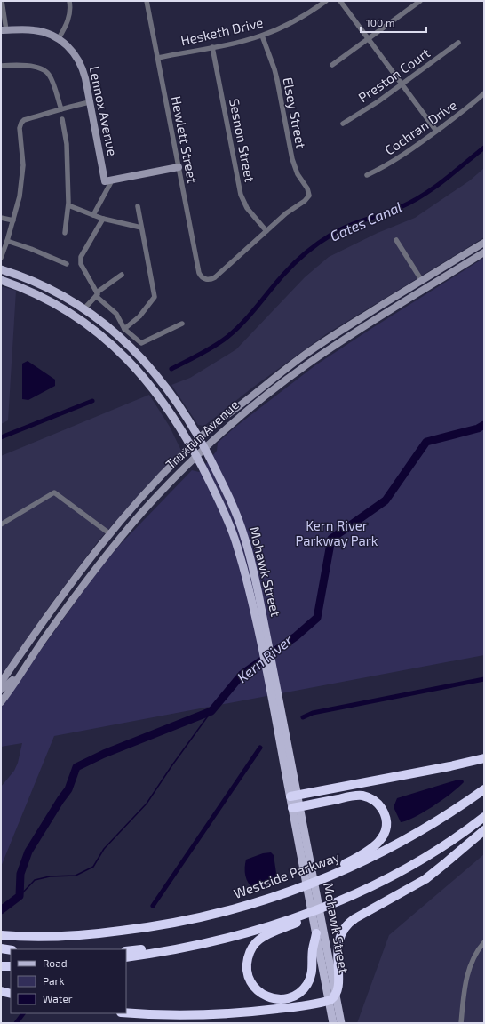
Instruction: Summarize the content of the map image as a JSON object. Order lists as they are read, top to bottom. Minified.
{"streets":{"highway":["Westside Parkway"],"main road":["Lennox Avenue","Truxtun Avenue","Mohawk Street"],"street":["Hesketh Drive","Preston Court","Elsey Street","Cochran Drive","Hewlett Street","Sesnon Street"]},"crossings":[["Hesketh Drive","Elsey Street"],["Hesketh Drive","Hewlett Street"],["Hesketh Drive","Sesnon Street"],["Elsey Street","Hewlett Street"],["Elsey Street","Sesnon Street"],["Hewlett Street","Sesnon Street"],["Truxtun Avenue","Mohawk Street"]],"water":["Gates Canal","Kern River"],"parks":["Kern River Parkway Park"],"legend":["Road","Park","Water"],"scale_bar":"100 m"}
